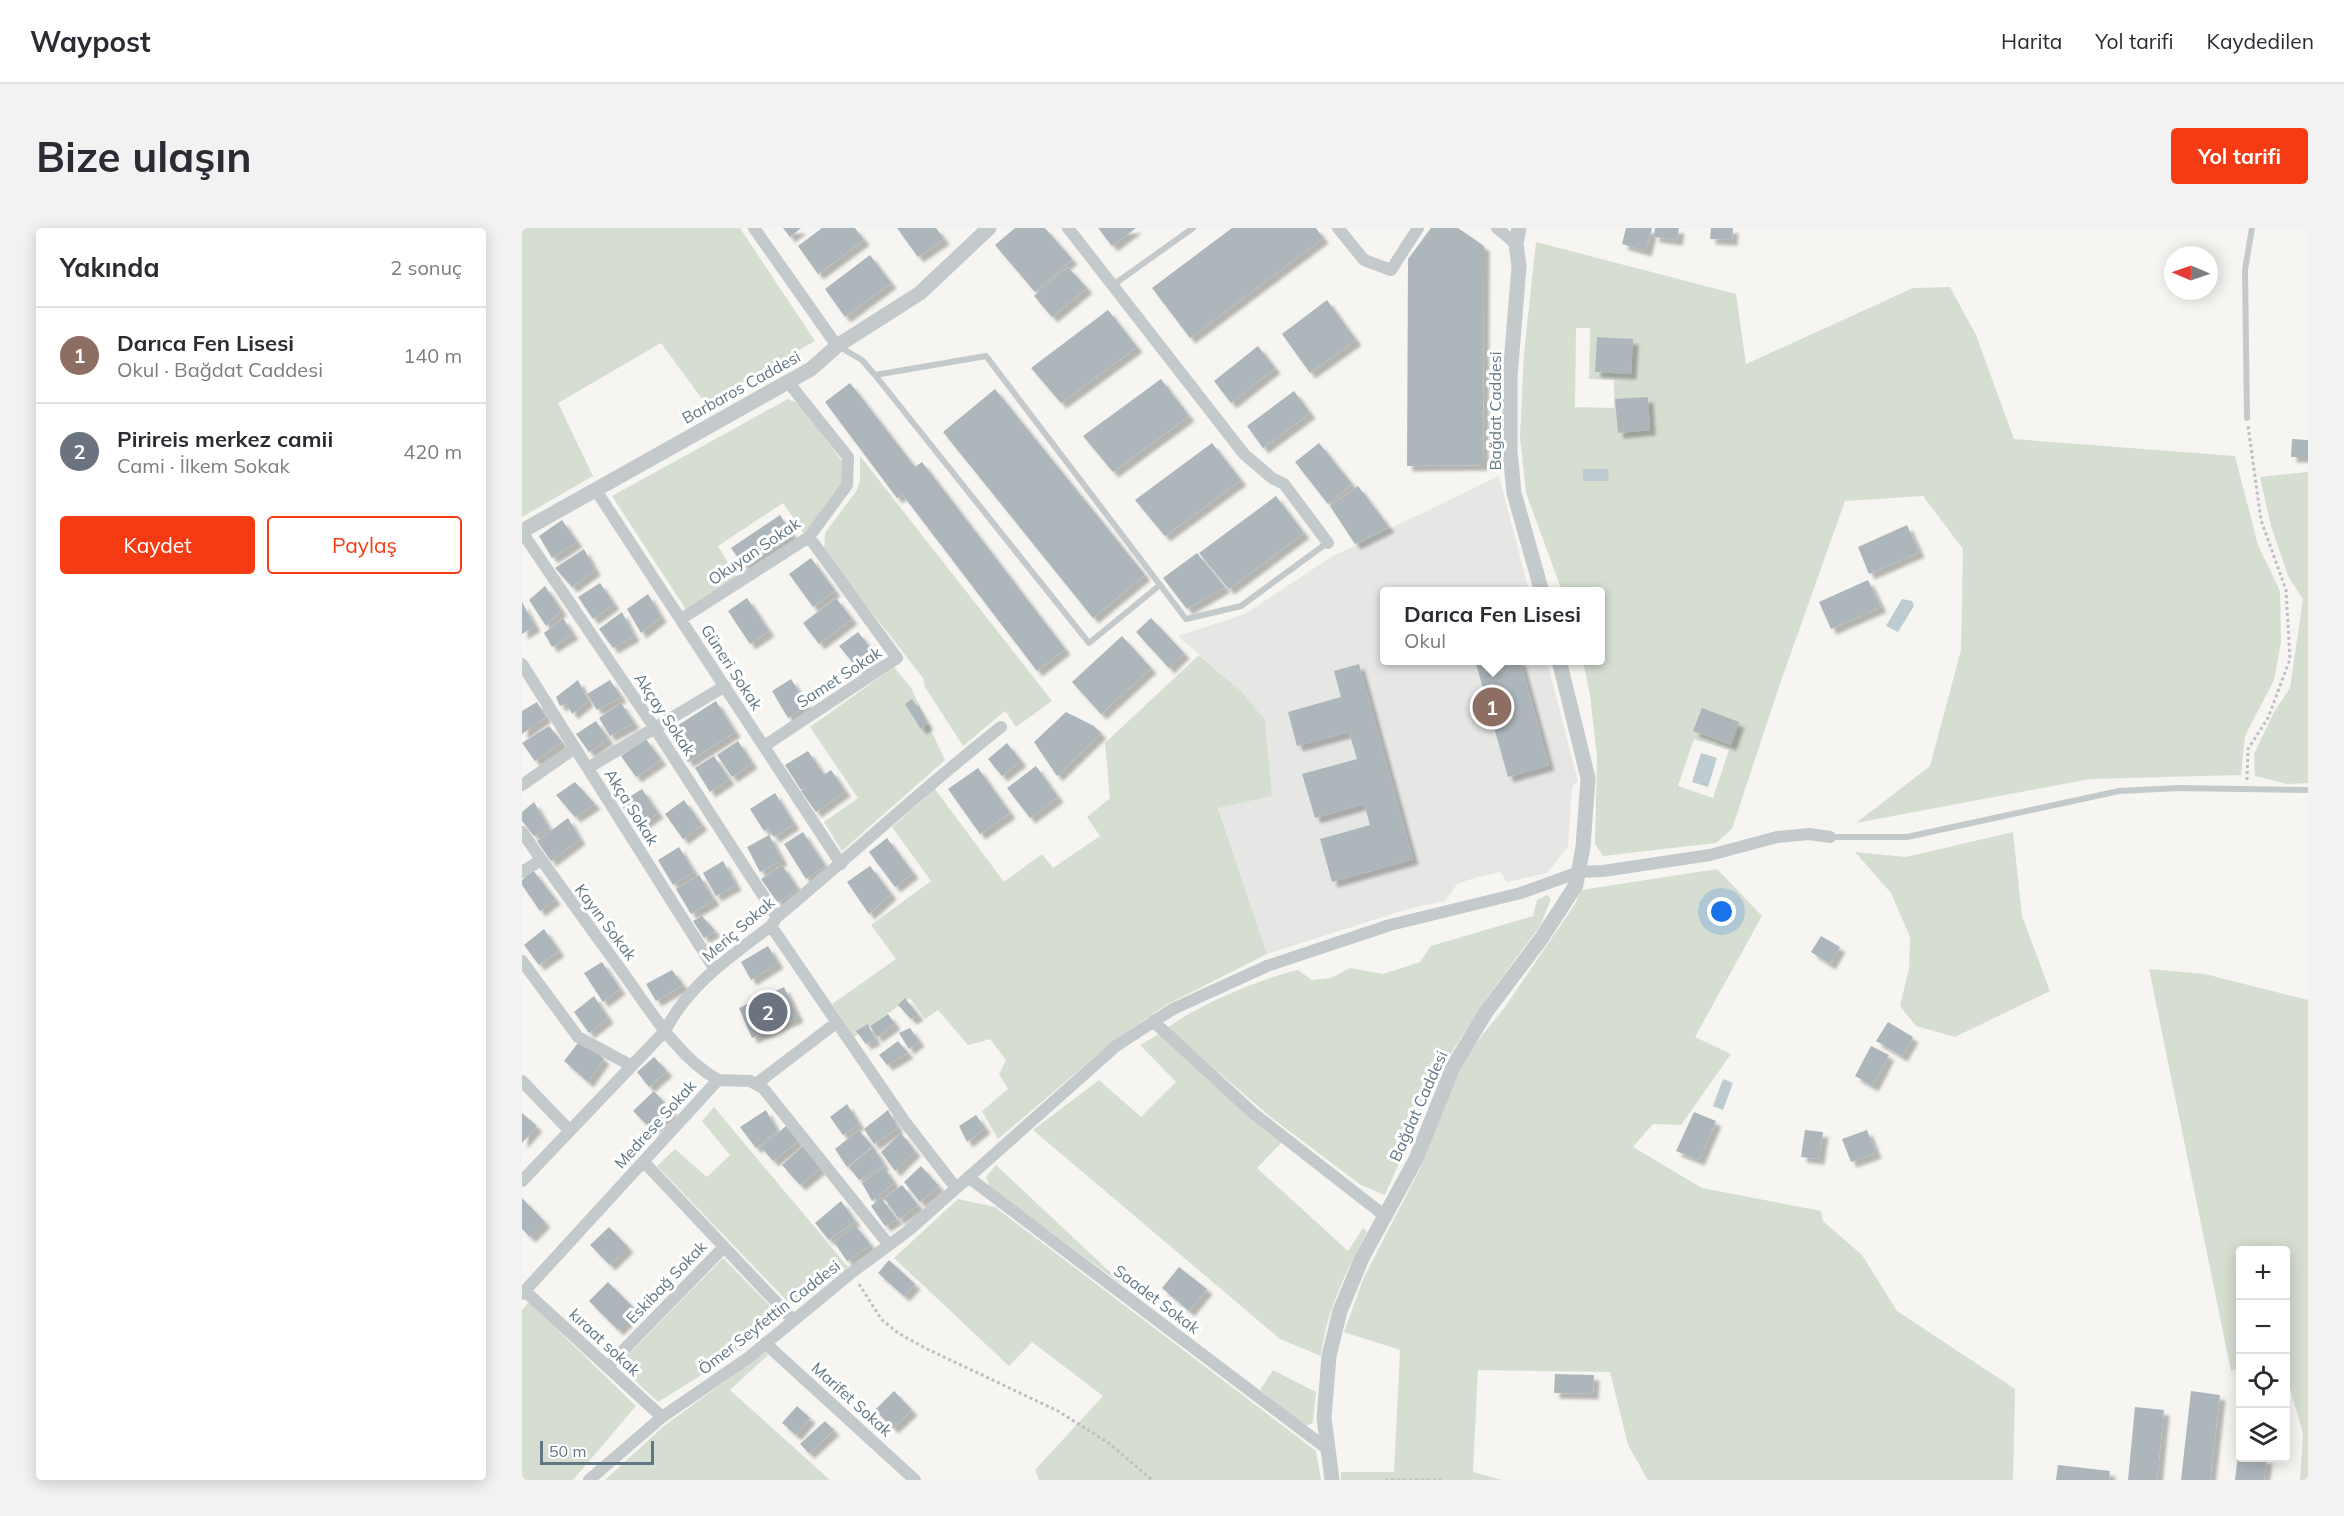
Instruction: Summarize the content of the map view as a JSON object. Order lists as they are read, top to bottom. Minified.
{"streets":{"street":["Barbaros Caddesi","Bağdat Caddesi","Okuyan Sokak","Güneri Sokak","Samet Sokak","Akçay Sokak","Akça Sokak","Kayın Sokak","Meriç Sokak","Medrese Sokak","Eskibağ Sokak","Saadet Sokak","Ömer Seyfettin Caddesi","kıraat sokak","Marifet Sokak"]},"crossings":[["Barbaros Caddesi","Okuyan Sokak"],["Barbaros Caddesi","Güneri Sokak"],["Barbaros Caddesi","Akçay Sokak"],["Bağdat Caddesi","Saadet Sokak"],["Bağdat Caddesi","Ömer Seyfettin Caddesi"],["Okuyan Sokak","Güneri Sokak"],["Okuyan Sokak","Samet Sokak"],["Güneri Sokak","Samet Sokak"],["Güneri Sokak","Meriç Sokak"],["Akçay Sokak","Meriç Sokak"],["Akça Sokak","Meriç Sokak"],["Kayın Sokak","Meriç Sokak"],["Kayın Sokak","Medrese Sokak"],["Medrese Sokak","kıraat sokak"],["Eskibağ Sokak","kıraat sokak"],["Saadet Sokak","Ömer Seyfettin Caddesi"],["Ömer Seyfettin Caddesi","kıraat sokak"],["Ömer Seyfettin Caddesi","Marifet Sokak"]],"scale_bar":"50 m","north":"left","page":{"header":"Waypost","nav":["Harita","Yol tarifi","Kaydedilen"],"buttons":["Yol tarifi",["Kaydet","Paylaş"]],"title":"Bize ulaşın","heading":["Yakında","2 sonuç"],"list":[{"mark":"1","name":"Darıca Fen Lisesi","note":"Okul · Bağdat Caddesi","value":"140 m"},{"mark":"2","name":"Pirireis merkez camii","note":"Cami · İlkem Sokak","value":"420 m"}],"popup":["Darıca Fen Lisesi","Okul"],"pins":["1","2"],"map_buttons":["+","−"],"scale":"50 m"}}
